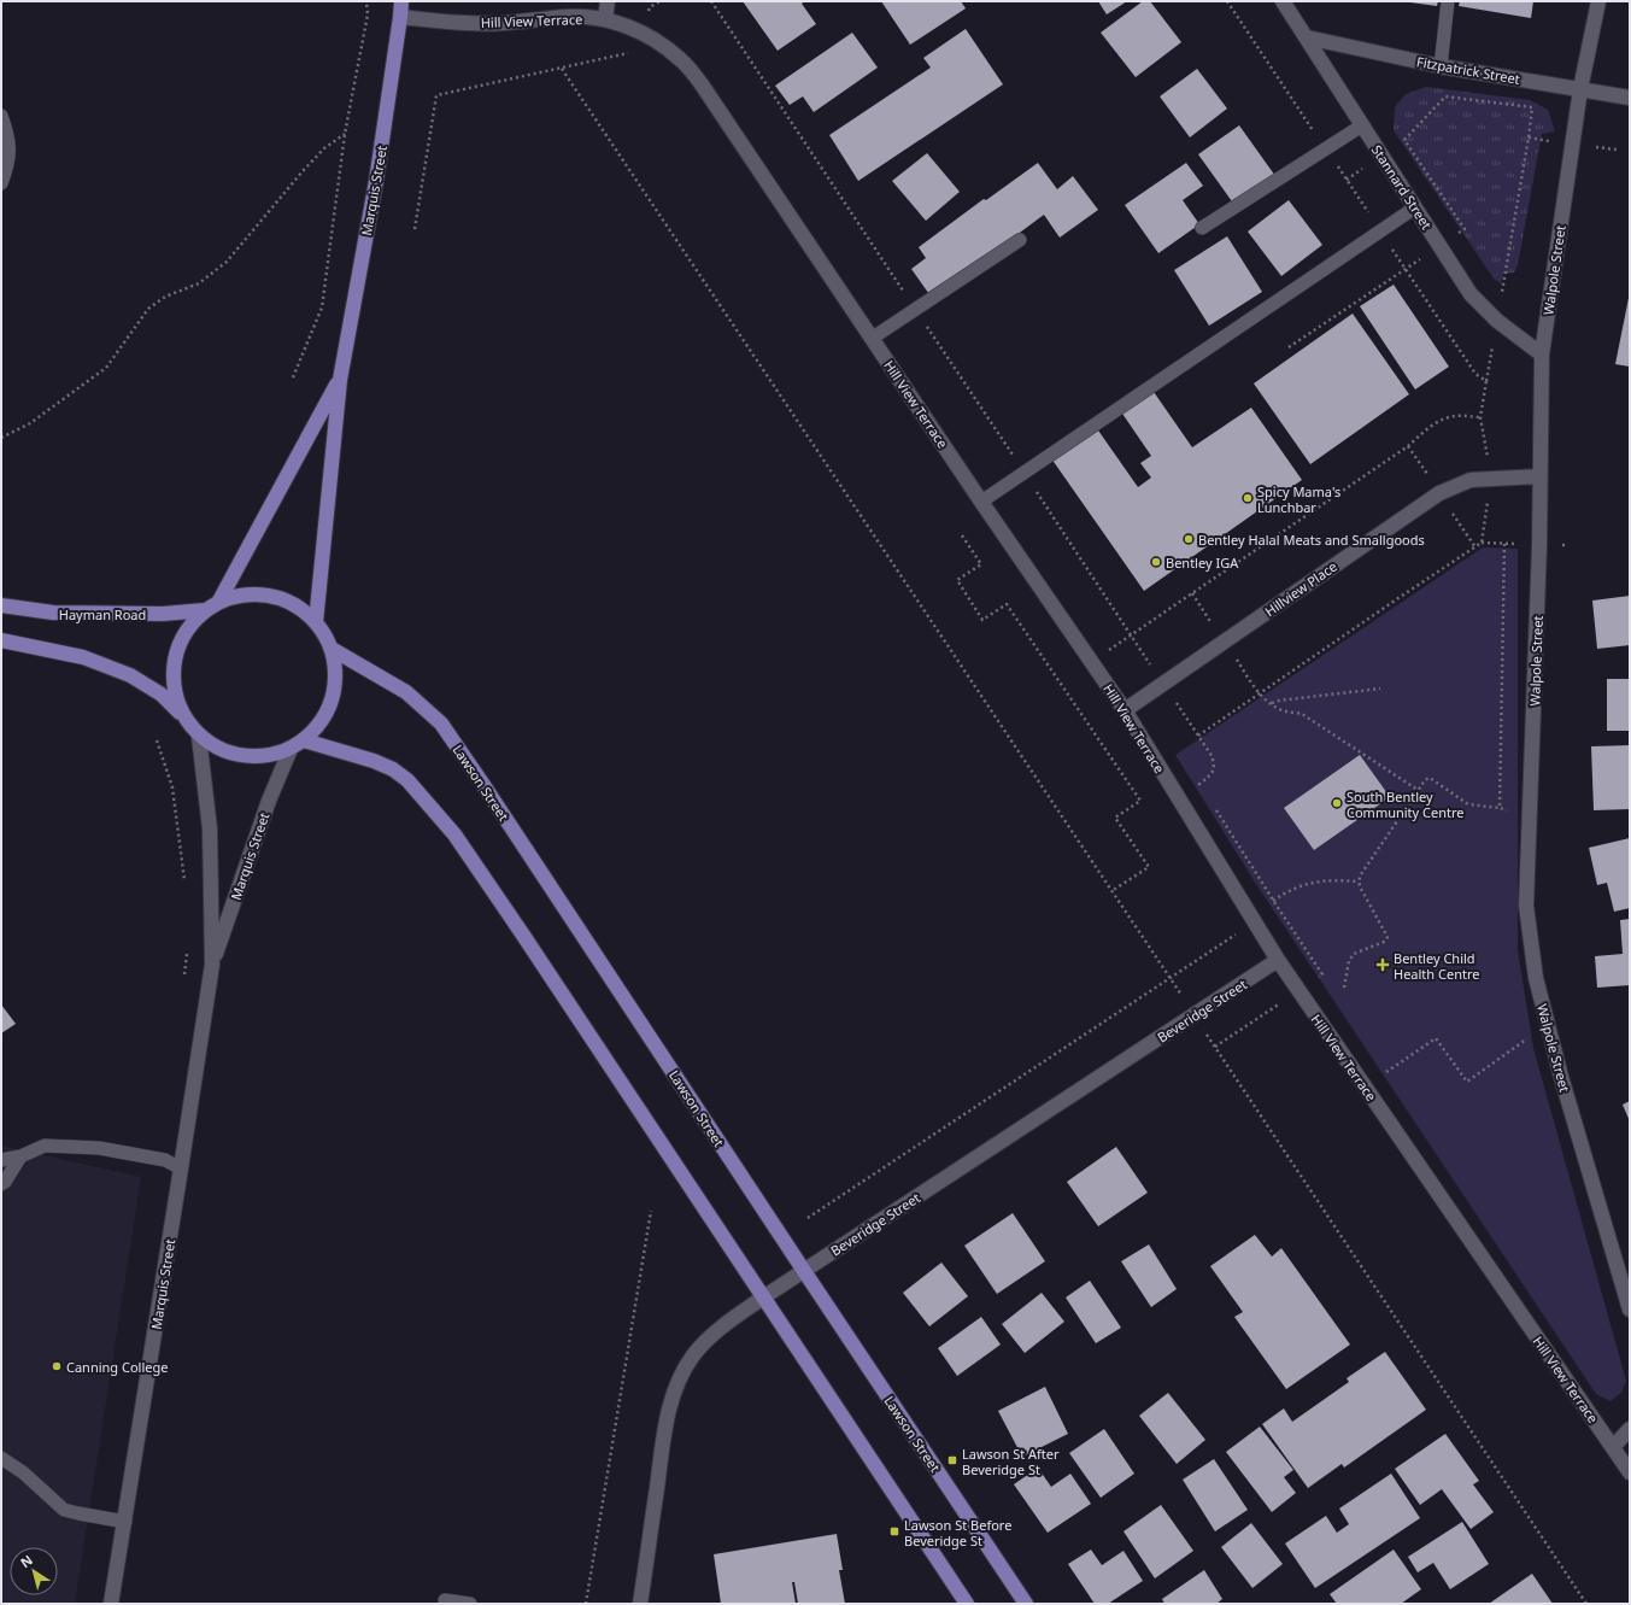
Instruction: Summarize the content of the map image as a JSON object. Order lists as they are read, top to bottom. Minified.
{"streets":{"main road":["Marquis Street","Hayman Road","Lawson Street"],"street":["Hill View Terrace","Fitzpatrick Street","Stannard Street","Walpole Street","Hillview Place","Beveridge Street"]},"crossings":[["Hill View Terrace","Marquis Street"],["Hill View Terrace","Hillview Place"],["Hill View Terrace","Beveridge Street"],["Fitzpatrick Street","Stannard Street"],["Fitzpatrick Street","Walpole Street"],["Stannard Street","Walpole Street"],["Marquis Street","Hayman Road"],["Marquis Street","Lawson Street"],["Walpole Street","Hillview Place"],["Hayman Road","Lawson Street"],["Lawson Street","Beveridge Street"]],"places":{"other":["Spicy Mama's Lunchbar","Bentley Halal Meats and Smallgoods","Bentley IGA","South Bentley Community Centre","Canning College"],"health":["Bentley Child Health Centre"],"transit":["Lawson St After Beveridge St","Lawson St Before Beveridge St"]},"north":"top left"}
